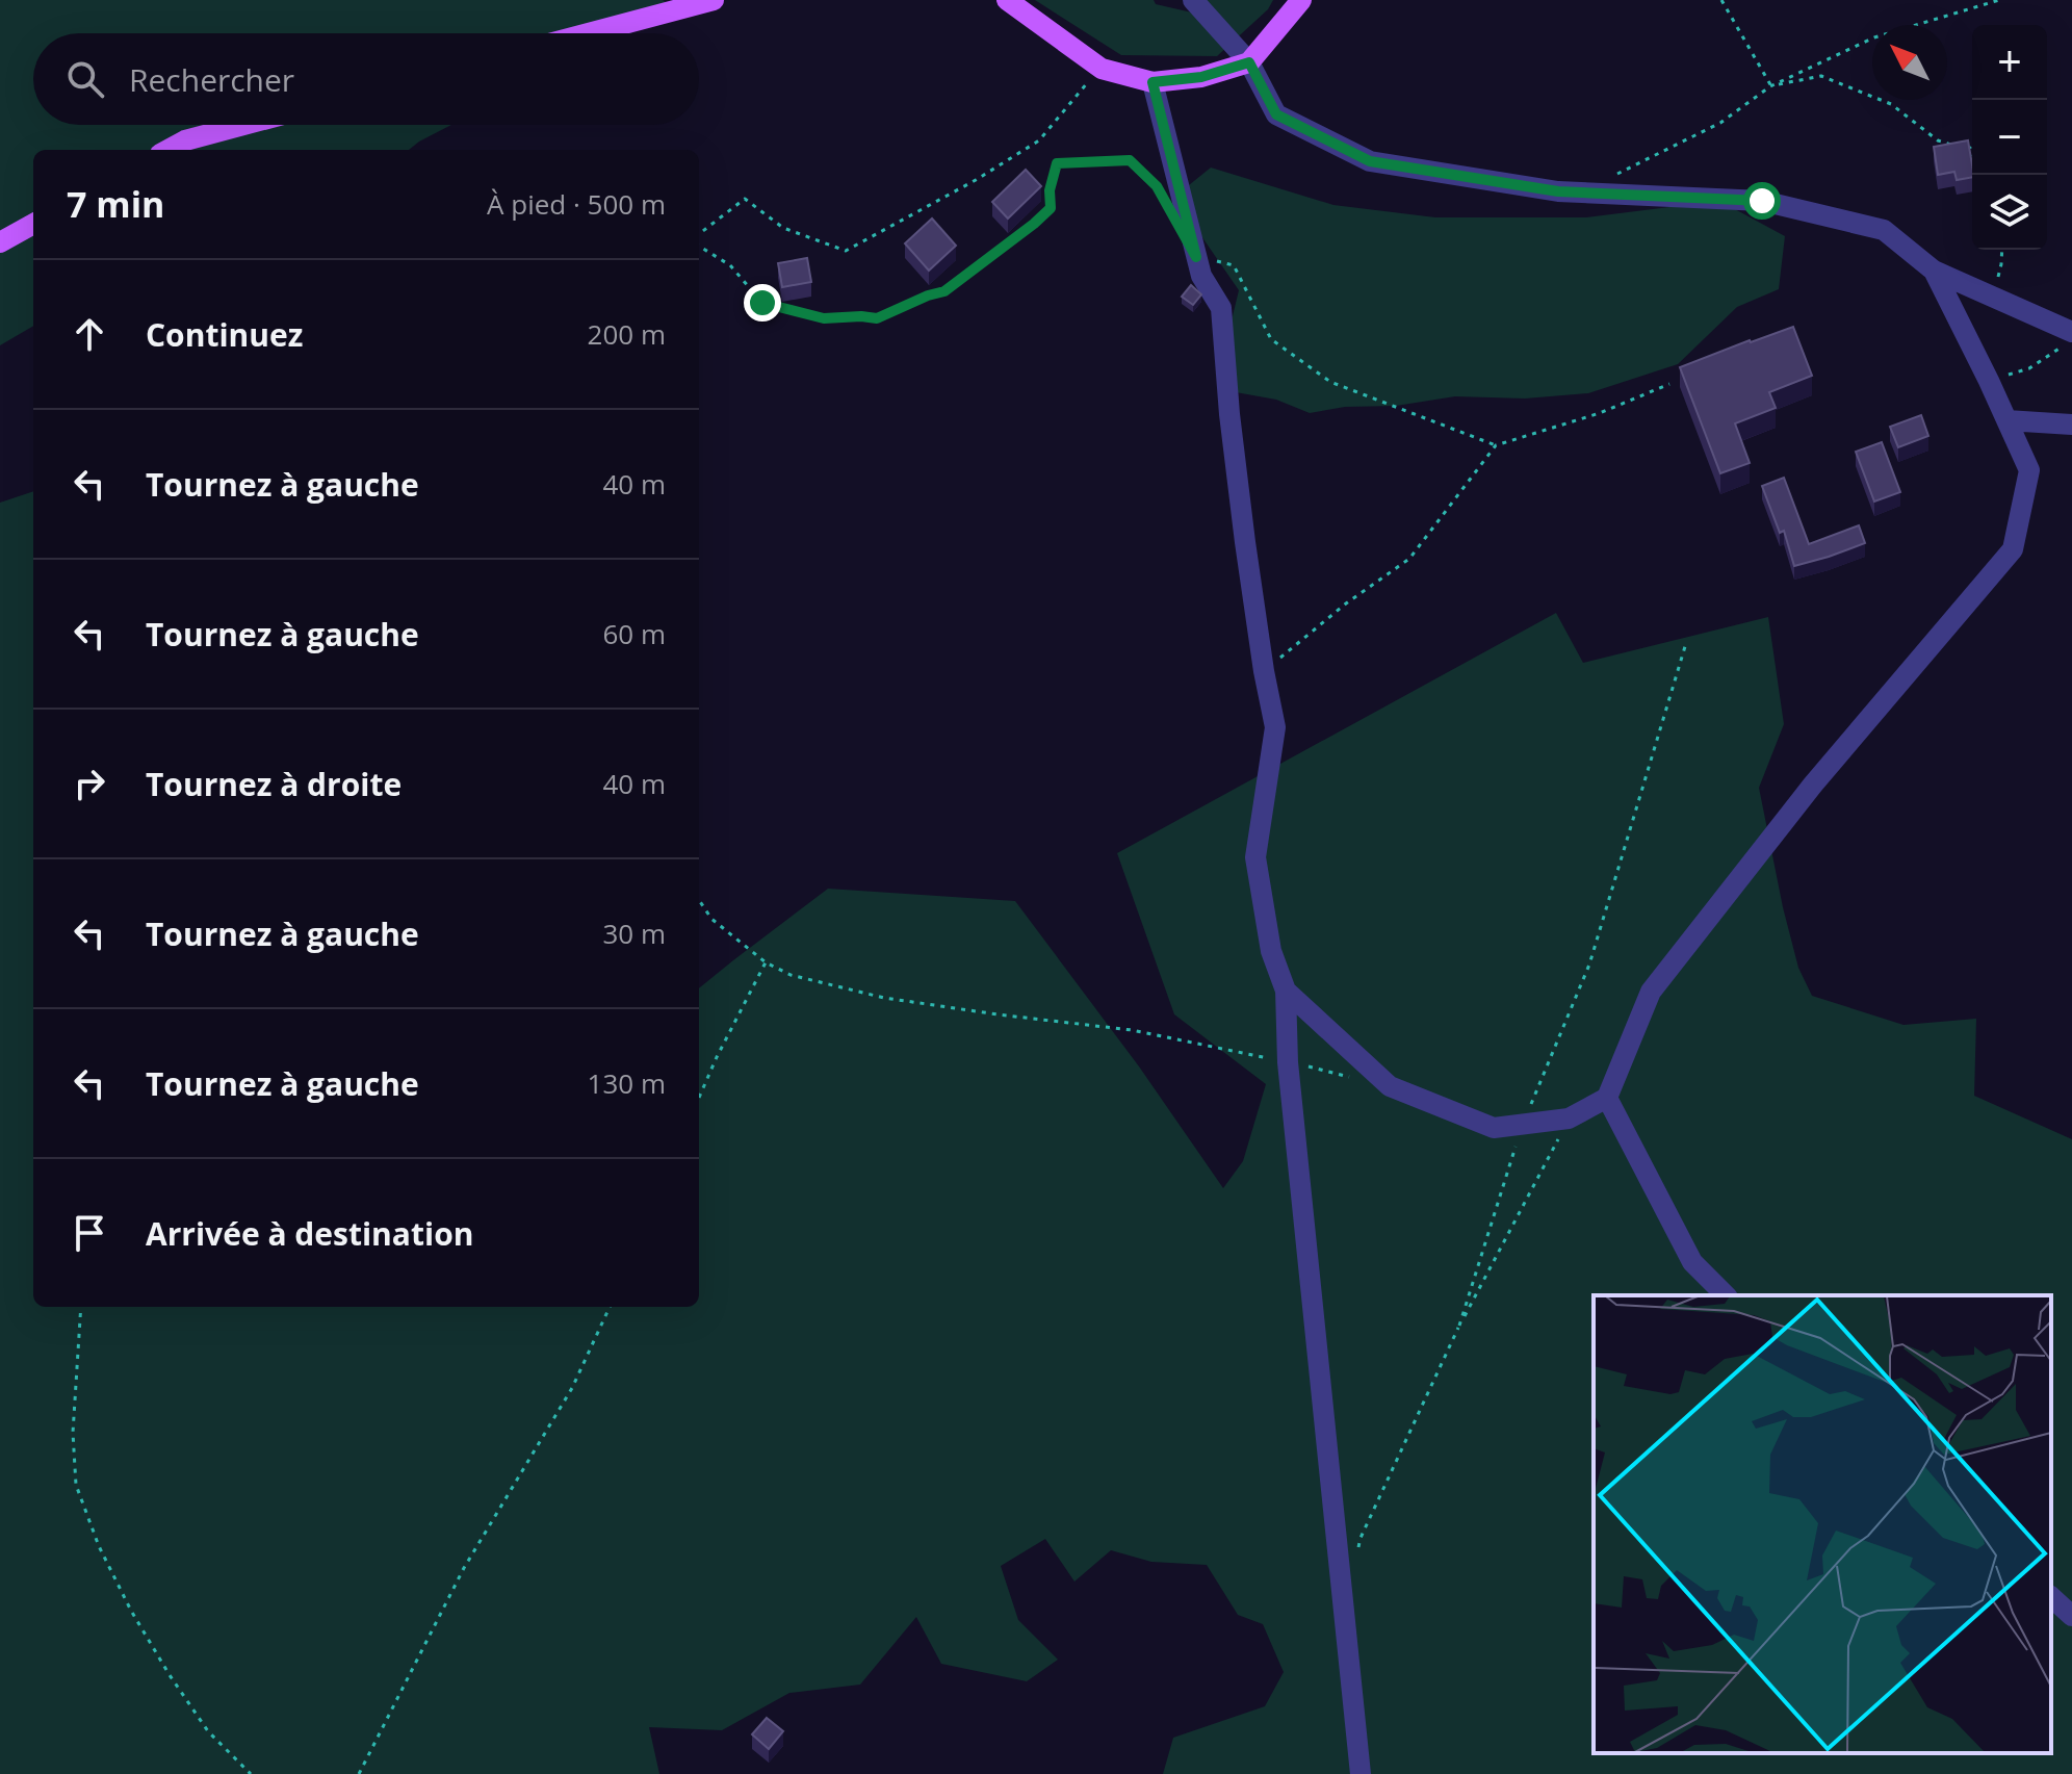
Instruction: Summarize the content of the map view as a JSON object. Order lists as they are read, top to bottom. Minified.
{"north":"top left","page":{"map_buttons":["+","−"],"search":"Rechercher","heading":["7 min","À pied · 500 m"],"list":[["Continuez","200 m"],["Tournez à gauche","40 m"],["Tournez à gauche","60 m"],["Tournez à droite","40 m"],["Tournez à gauche","30 m"],["Tournez à gauche","130 m"],"Arrivée à destination"]}}
